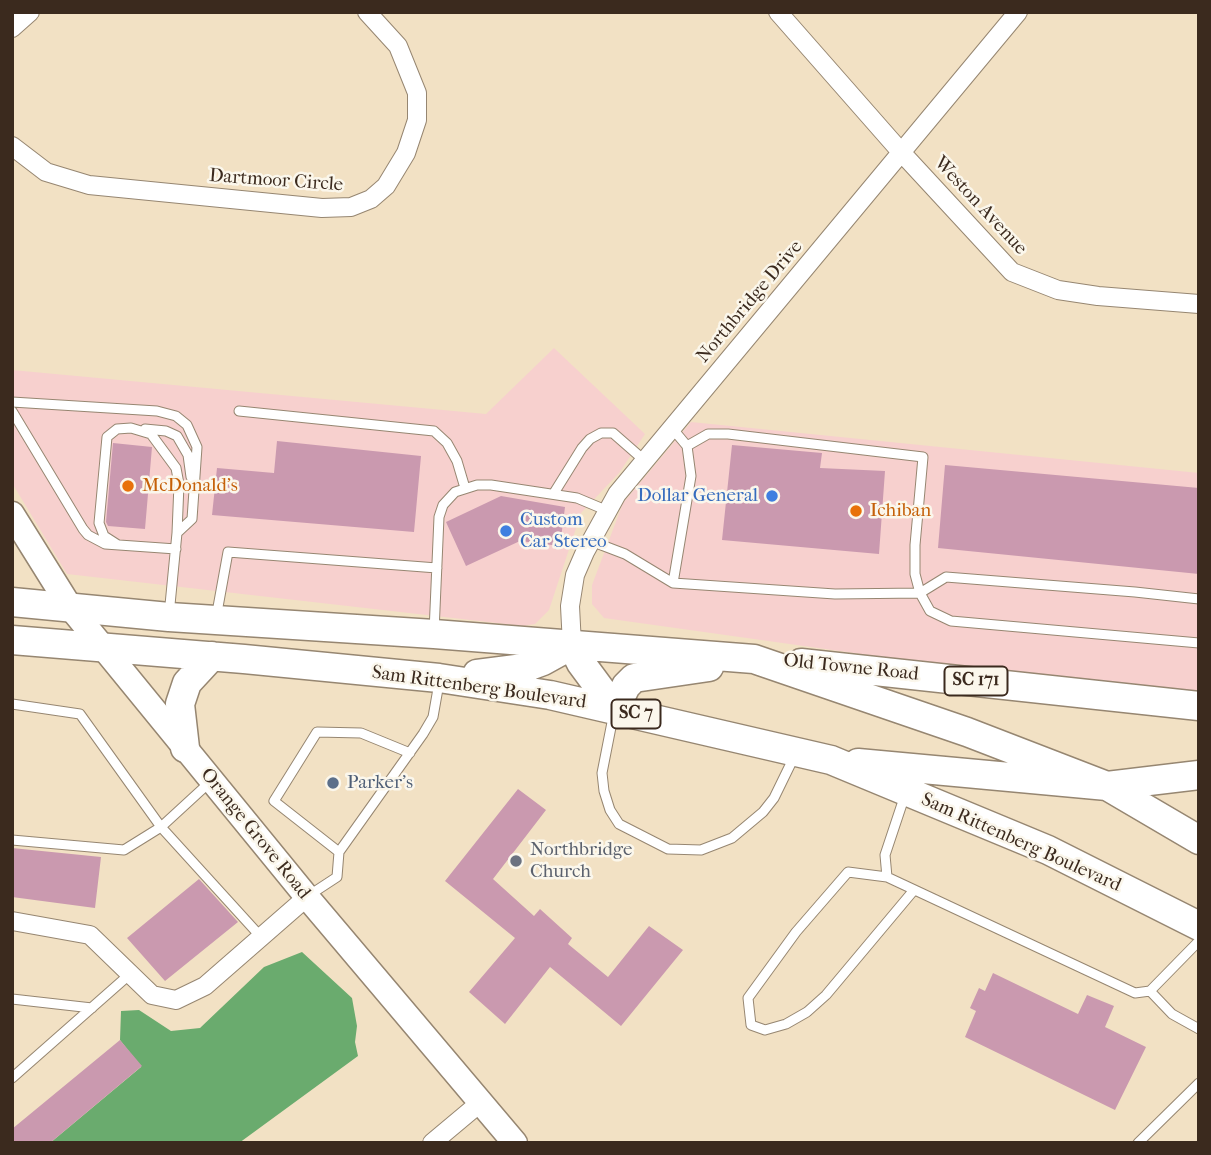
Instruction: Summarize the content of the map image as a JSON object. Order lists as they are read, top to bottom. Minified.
{"streets":{"main road":["Old Towne Road","SC 171","Sam Rittenberg Boulevard","SC 7"],"street":["Dartmoor Circle","Weston Avenue","Northbridge Drive","Orange Grove Road"]},"crossings":[["Weston Avenue","Northbridge Drive"],["Sam Rittenberg Boulevard","Orange Grove Road"]],"places":["McDonald's","Dollar General","Ichiban","Custom Car Stereo","Parker's","Northbridge Church"]}
